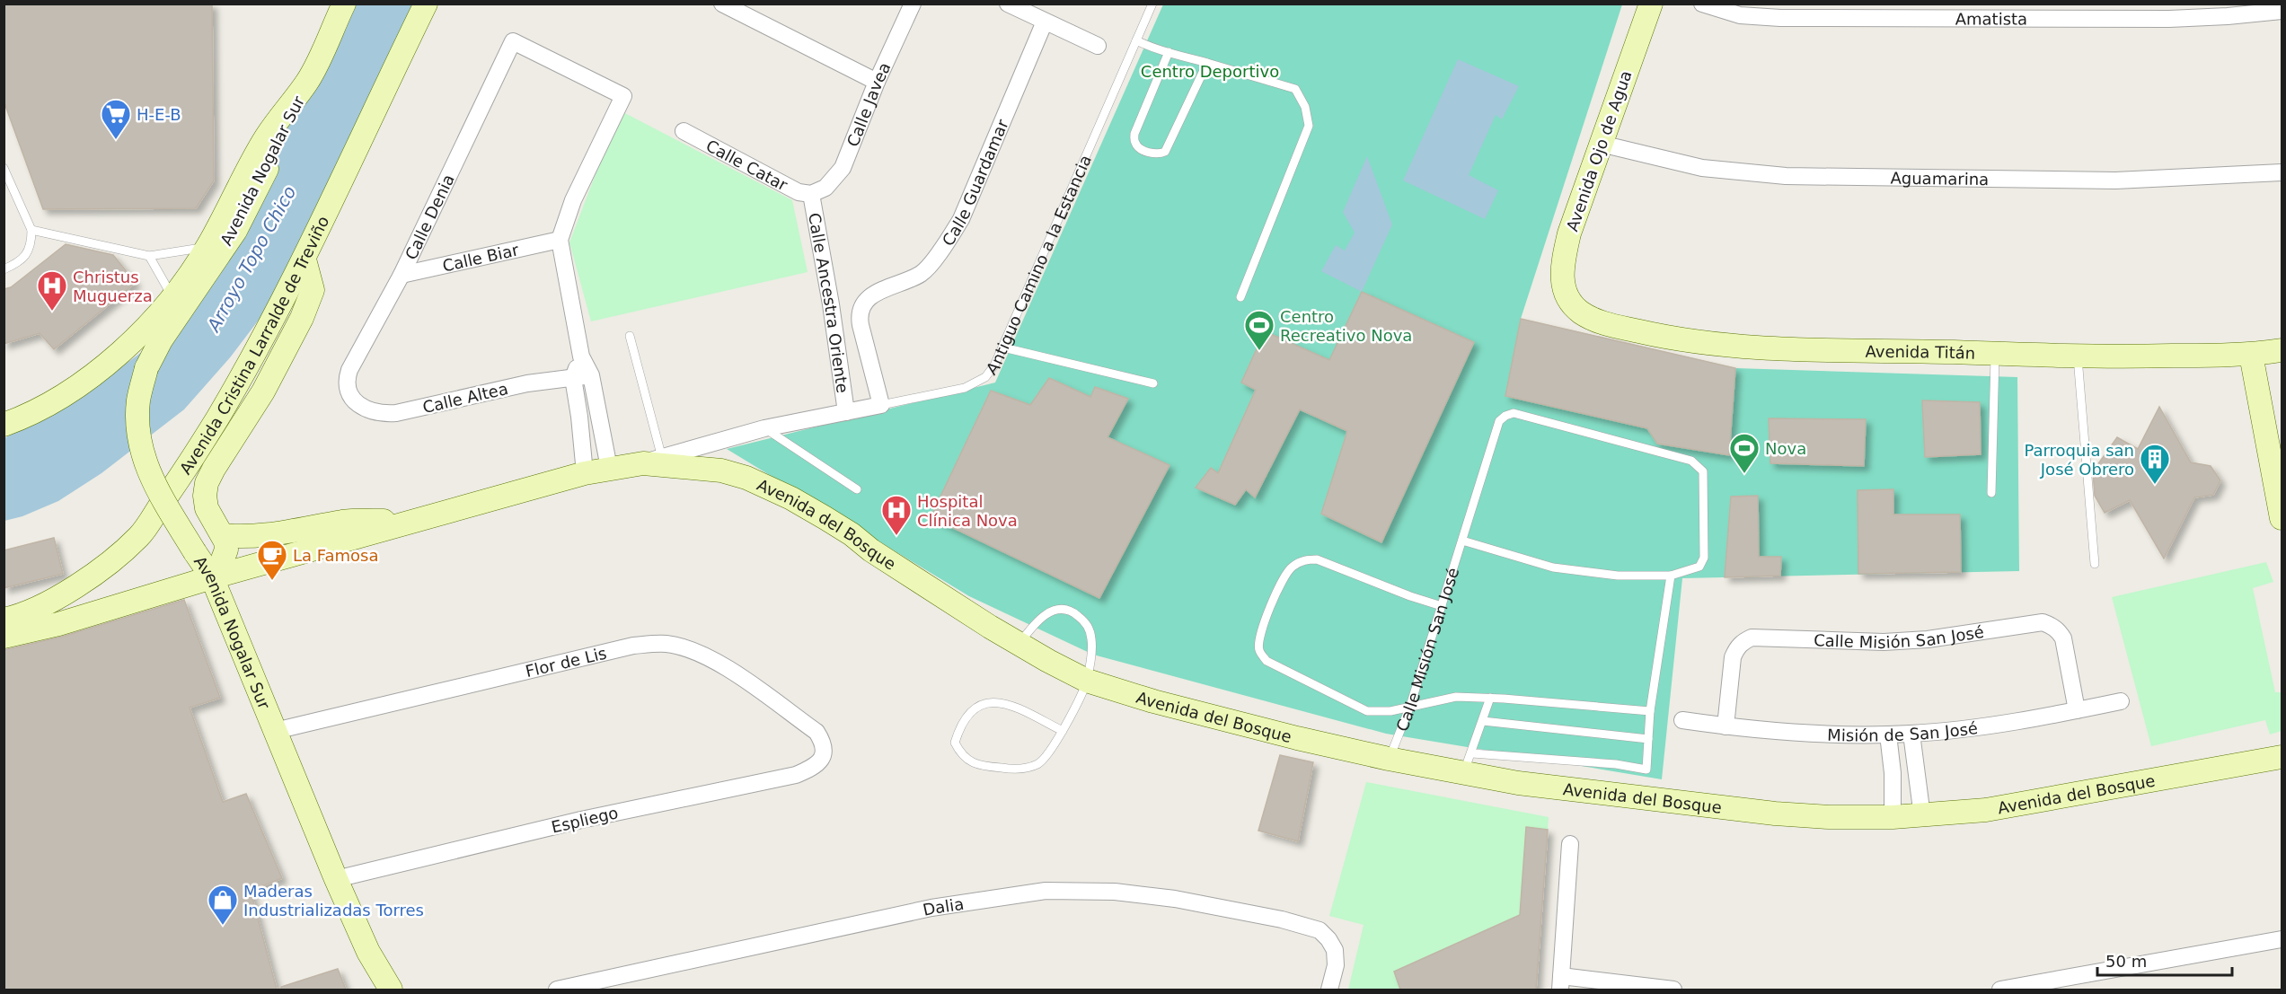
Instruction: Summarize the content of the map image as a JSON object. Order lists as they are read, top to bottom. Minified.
{"streets":{"street":["Amatista","Calle Javea","Avenida Ojo de Agua","Calle Catar","Avenida Nogalar Sur","Aguamarina","Calle Guardamar","Calle Denia","Calle Biar","Antiguo Camino a la Estancia","Calle Ancestra Oriente","Avenida Cristina Larralde de Treviño","Avenida Titán","Calle Altea","Avenida del Bosque","Calle Misión San José","Flor de Lis","Misión de San José","Espliego","Dalia"]},"crossings":[["Calle Javea","Calle Catar"],["Calle Javea","Calle Ancestra Oriente"],["Avenida Ojo de Agua","Aguamarina"],["Avenida Ojo de Agua","Avenida Titán"],["Calle Catar","Calle Ancestra Oriente"],["Avenida Nogalar Sur","Avenida del Bosque"],["Avenida Nogalar Sur","Flor de Lis"],["Avenida Nogalar Sur","Espliego"],["Calle Guardamar","Calle Ancestra Oriente"],["Calle Denia","Calle Biar"],["Calle Denia","Calle Altea"],["Antiguo Camino a la Estancia","Calle Ancestra Oriente"],["Antiguo Camino a la Estancia","Avenida del Bosque"],["Avenida del Bosque","Calle Misión San José"],["Calle Misión San José","Misión de San José"],["Flor de Lis","Espliego"]],"water":["Arroyo Topo Chico"],"parks":["Centro Deportivo"],"places":{"supermarket":["H-E-B"],"hospital":["Christus Muguerza","Hospital Clínica Nova"],"sports":["Centro Recreativo Nova","Nova"],"building":["Parroquia san José Obrero"],"cafe":["La Famosa"],"shop":["Maderas Industrializadas Torres"]},"scale_bar":"50 m"}
